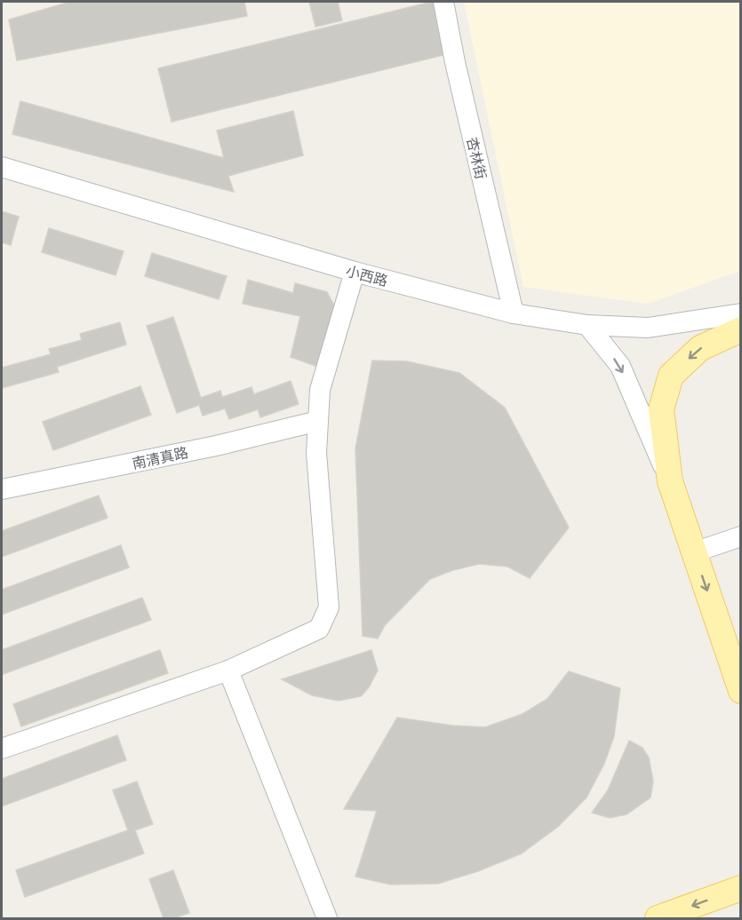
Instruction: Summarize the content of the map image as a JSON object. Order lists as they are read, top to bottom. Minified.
{"streets":{"street":["杏林街","小西路","南清真路"]},"crossings":[["杏林街","小西路"]]}
